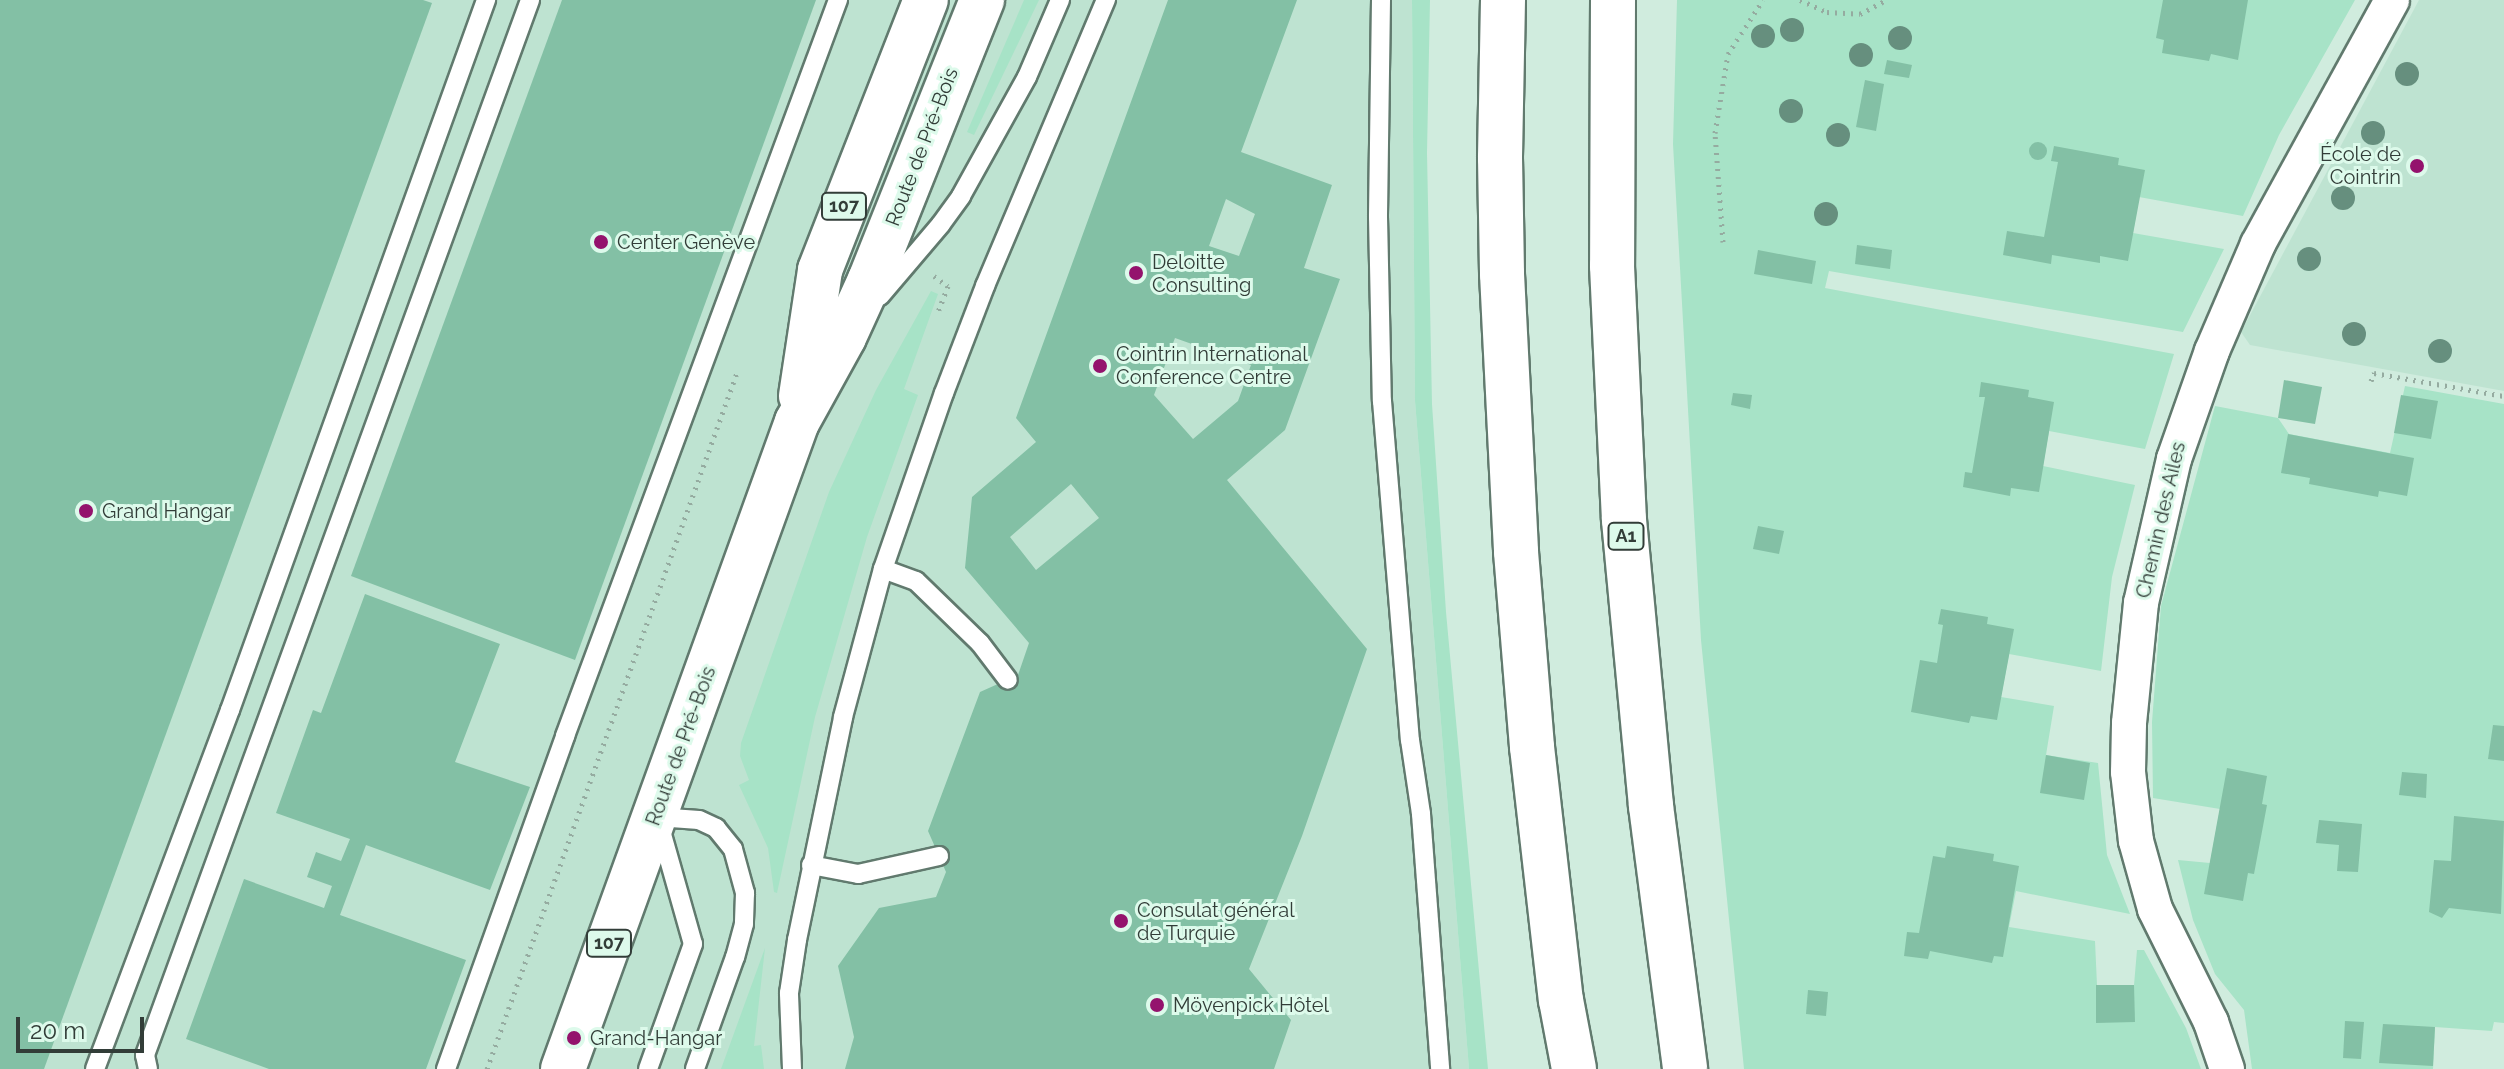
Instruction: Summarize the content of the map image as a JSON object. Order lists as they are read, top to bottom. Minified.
{"streets":{"main road":["Route de Pré-Bois","107","A1"],"street":["Chemin des Ailes"]},"places":["École de Cointrin","Center Genève","Deloitte Consulting","Cointrin International Conference Centre","Grand Hangar","Consulat général de Turquie","Mövenpick Hôtel","Grand-Hangar"],"scale_bar":"20 m"}
